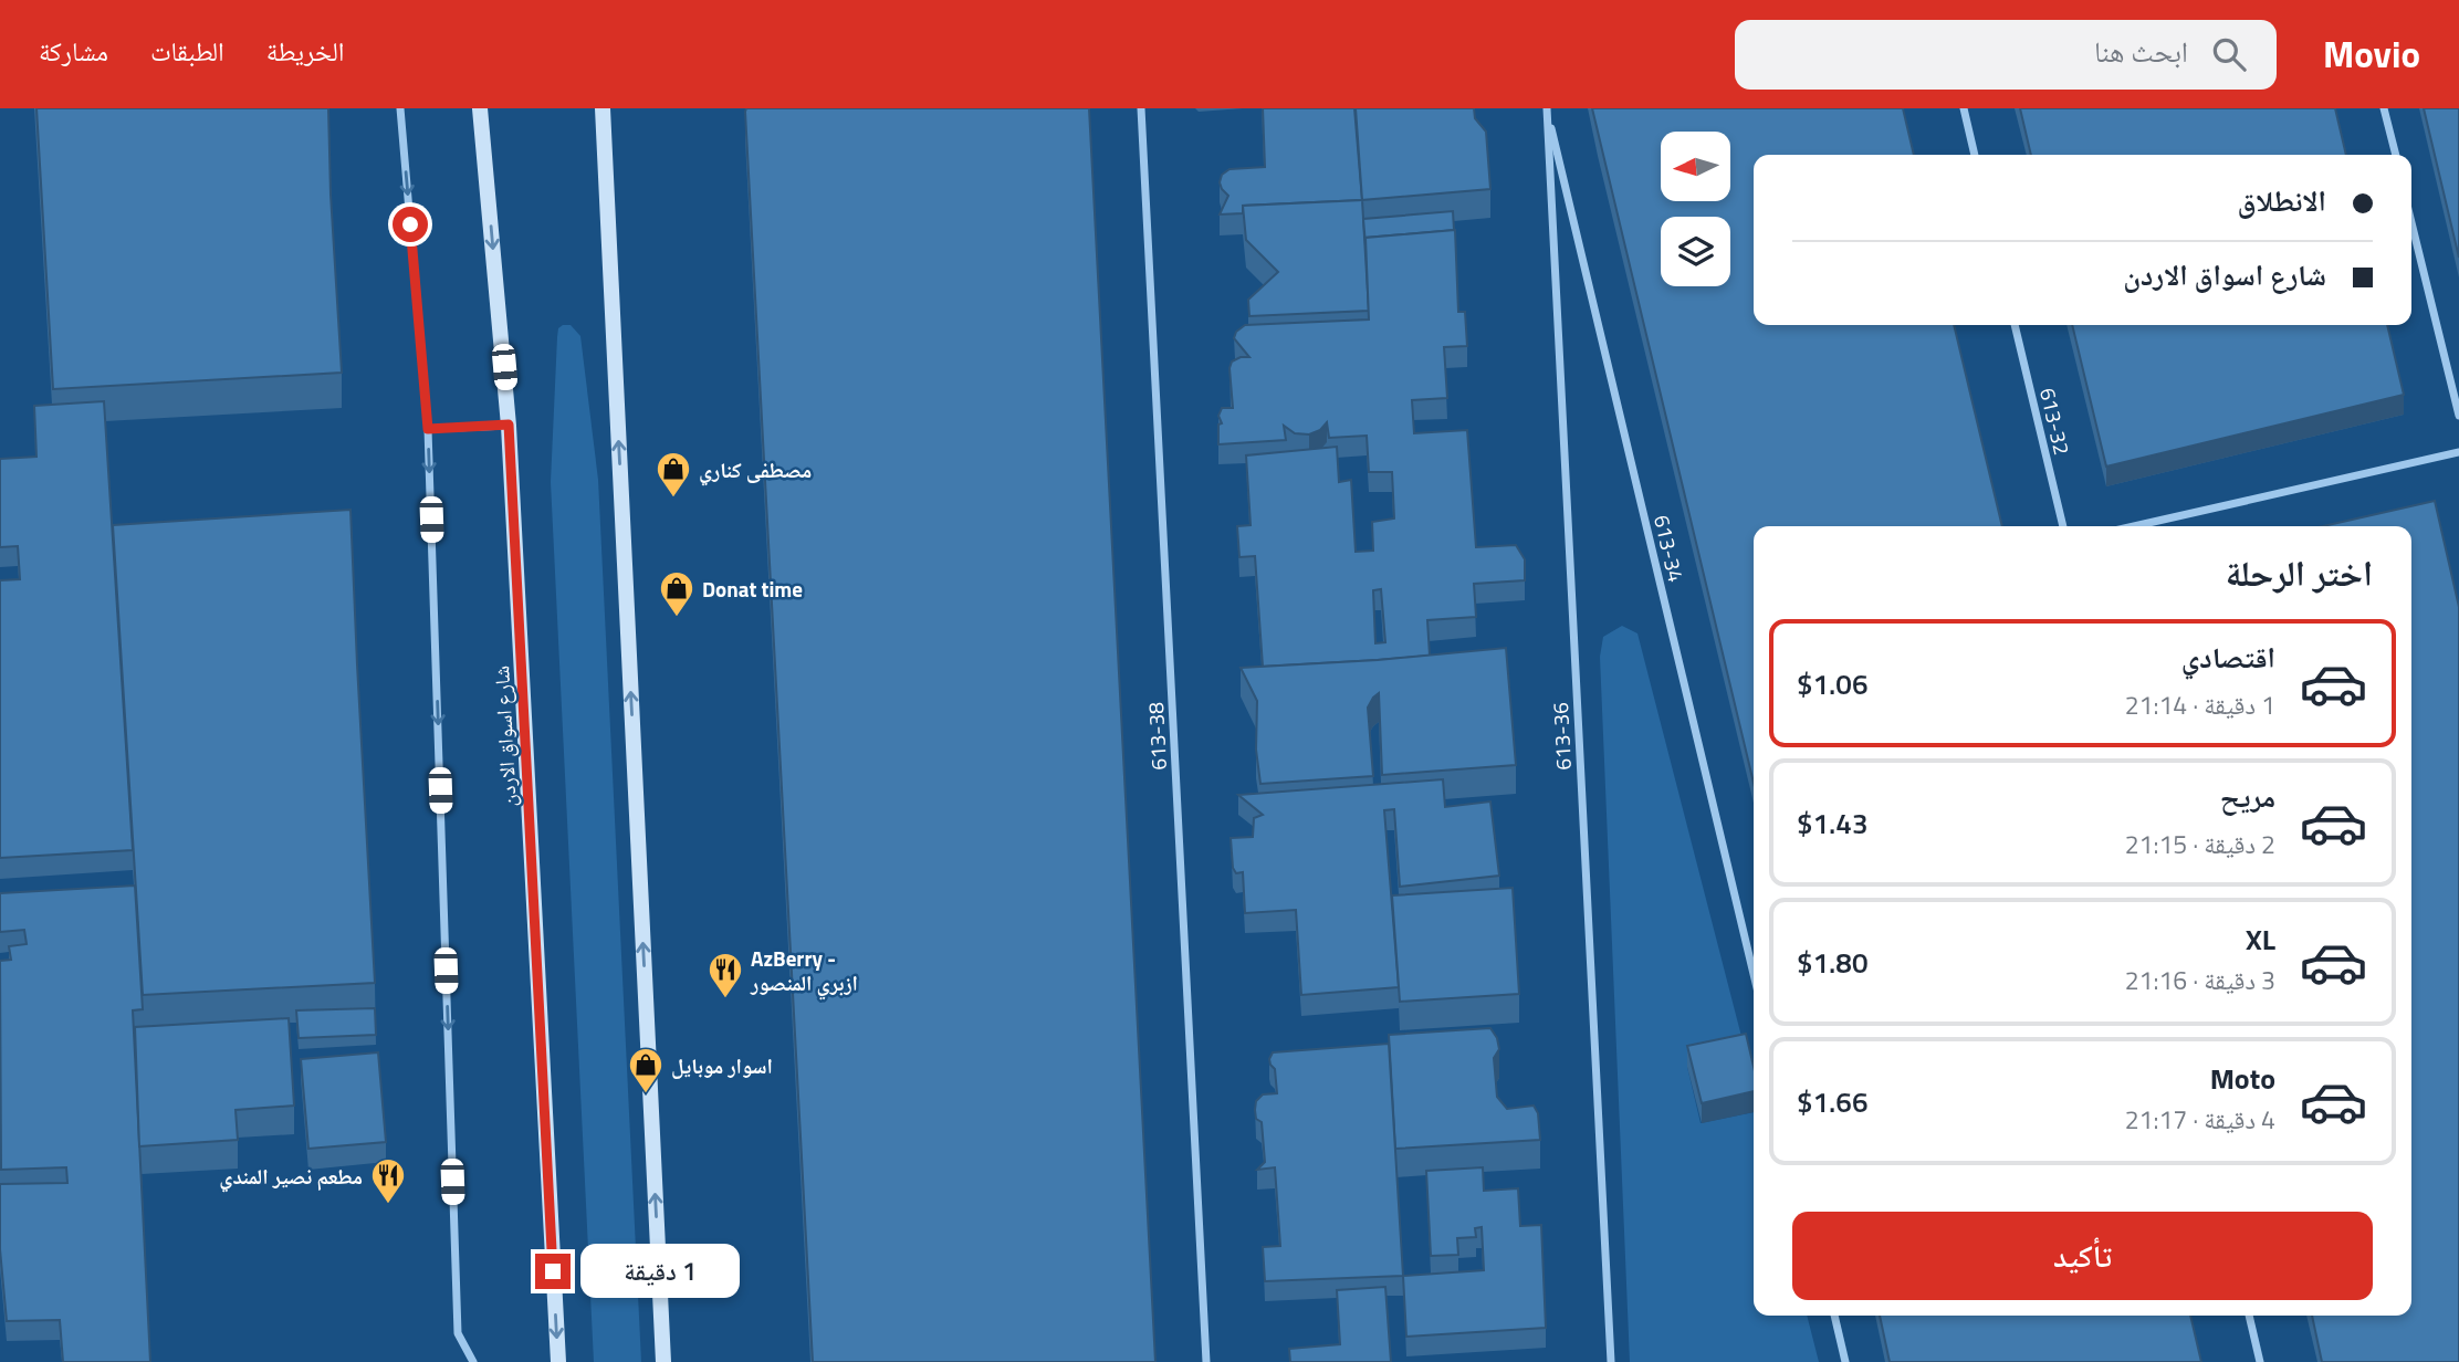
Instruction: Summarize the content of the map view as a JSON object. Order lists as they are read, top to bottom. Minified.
{"streets":{"main road":["شارع اسواق الاردن"],"street":["613-32","613-34","613-38","613-36"]},"crossings":[["613-34","613-36"]],"places":{"shop":["مصطفى كناري","Donat time","اسوار موبايل"],"restaurant":["AzBerry - ازبري المنصور","مطعم نصير المندي"]},"north":"left","page":{"header":"Movio","search":"ابحث هنا","nav":["الخريطة","الطبقات","مشاركة"],"banner":["الانطلاق","شارع اسواق الاردن"],"heading":"اختر الرحلة","list":[{"name":"اقتصادي","note":"1 دقيقة · 21:14","value":"$1.06"},{"name":"مريح","note":"2 دقيقة · 21:15","value":"$1.43"},{"name":"XL","note":"3 دقيقة · 21:16","value":"$1.80"},{"name":"Moto","note":"4 دقيقة · 21:17","value":"$1.66"}],"buttons":"تأكيد","bubble":"1 دقيقة"}}
